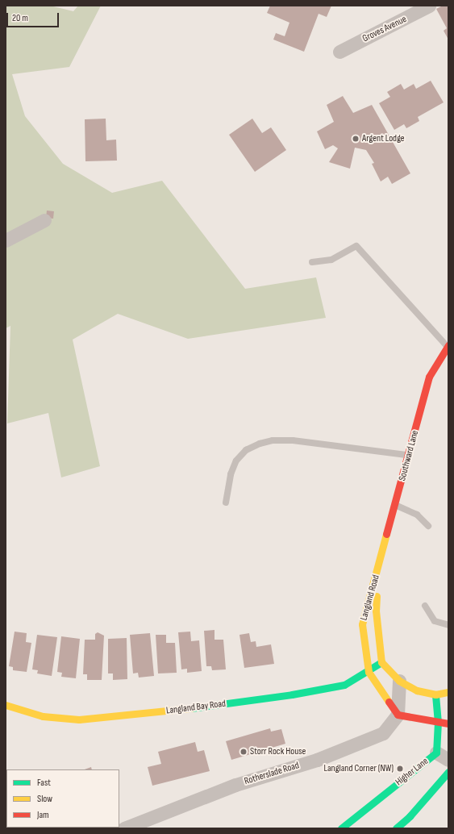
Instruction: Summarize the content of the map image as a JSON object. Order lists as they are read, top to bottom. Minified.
{"streets":{"street":["Groves Avenue","Southward Lane","Langland Road","Langland Bay Road","Higher Lane","Rotherslade Road"]},"crossings":[["Southward Lane","Langland Road"],["Langland Road","Langland Bay Road"],["Langland Road","Rotherslade Road"]],"places":["Argent Lodge","Storr Rock House","Langland Corner (NW)"],"legend":["Fast","Slow","Jam"],"scale_bar":"20 m"}
